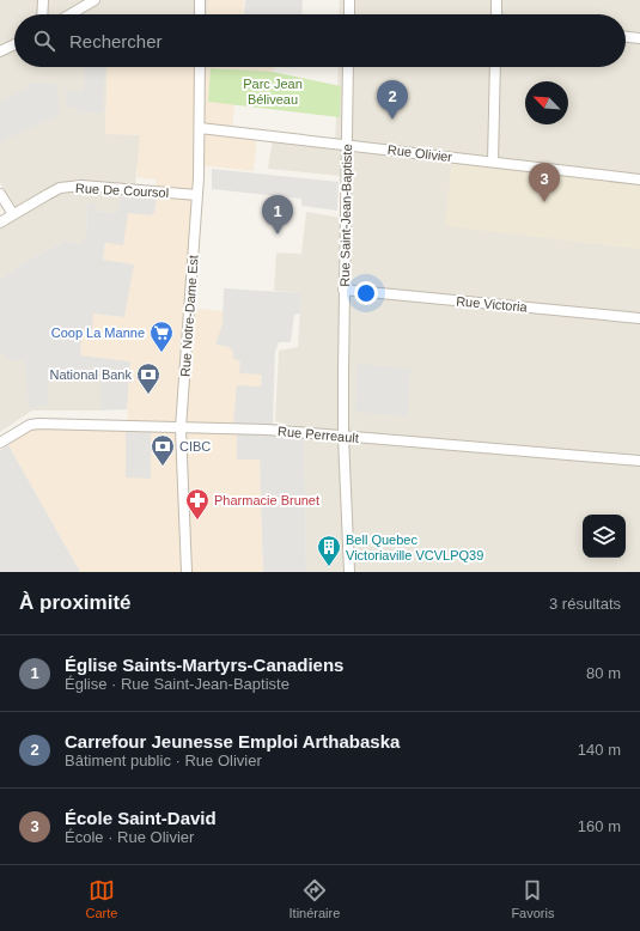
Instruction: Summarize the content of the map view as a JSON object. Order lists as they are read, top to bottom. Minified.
{"streets":{"street":["Rue Olivier","Rue De Coursol","Rue Saint-Jean-Baptiste","Rue Victoria","Rue Notre-Dame Est","Rue Perreault"]},"crossings":[["Rue Olivier","Rue Saint-Jean-Baptiste"],["Rue Olivier","Rue Notre-Dame Est"],["Rue De Coursol","Rue Notre-Dame Est"],["Rue Saint-Jean-Baptiste","Rue Victoria"],["Rue Saint-Jean-Baptiste","Rue Perreault"],["Rue Notre-Dame Est","Rue Perreault"]],"parks":["Parc Jean Béliveau"],"places":{"supermarket":["Coop La Manne"],"bank":["National Bank","CIBC"],"pharmacy":["Pharmacie Brunet"],"building":["Bell Quebec Victoriaville VCVLPQ39"]},"north":"top left","page":{"search":"Rechercher","pins":["2","3","1"],"heading":["À proximité","3 résultats"],"list":[{"mark":"1","name":"Église Saints-Martyrs-Canadiens","note":"Église · Rue Saint-Jean-Baptiste","value":"80 m"},{"mark":"2","name":"Carrefour Jeunesse Emploi Arthabaska","note":"Bâtiment public · Rue Olivier","value":"140 m"},{"mark":"3","name":"École Saint-David","note":"École · Rue Olivier","value":"160 m"}],"nav":["Carte","Itinéraire","Favoris"]}}
